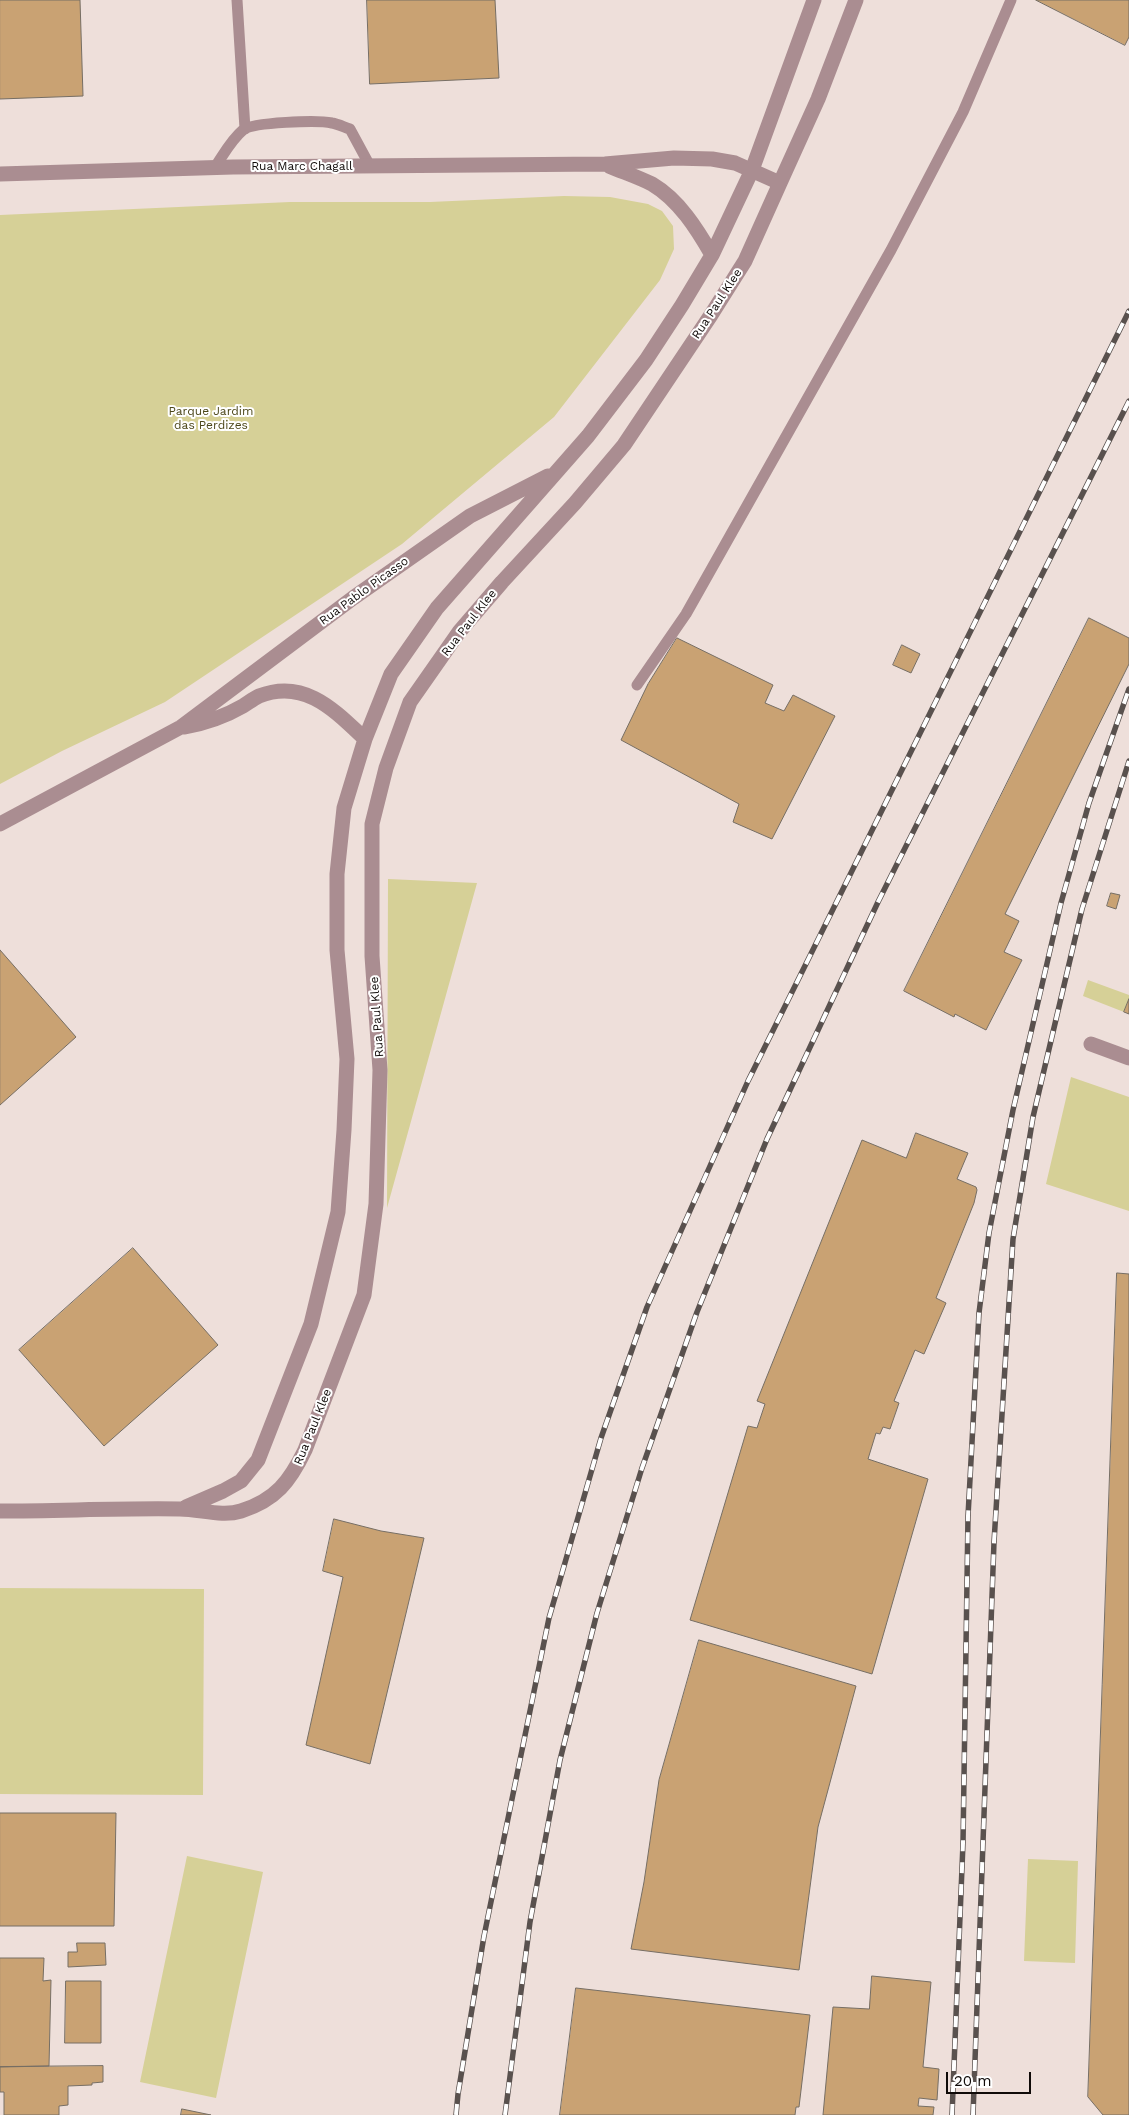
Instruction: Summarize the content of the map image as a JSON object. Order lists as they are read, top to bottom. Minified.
{"streets":{"street":["Rua Marc Chagall","Rua Paul Klee","Rua Pablo Picasso"]},"crossings":[["Rua Marc Chagall","Rua Paul Klee"]],"parks":["Parque Jardim das Perdizes"],"scale_bar":"20 m"}
